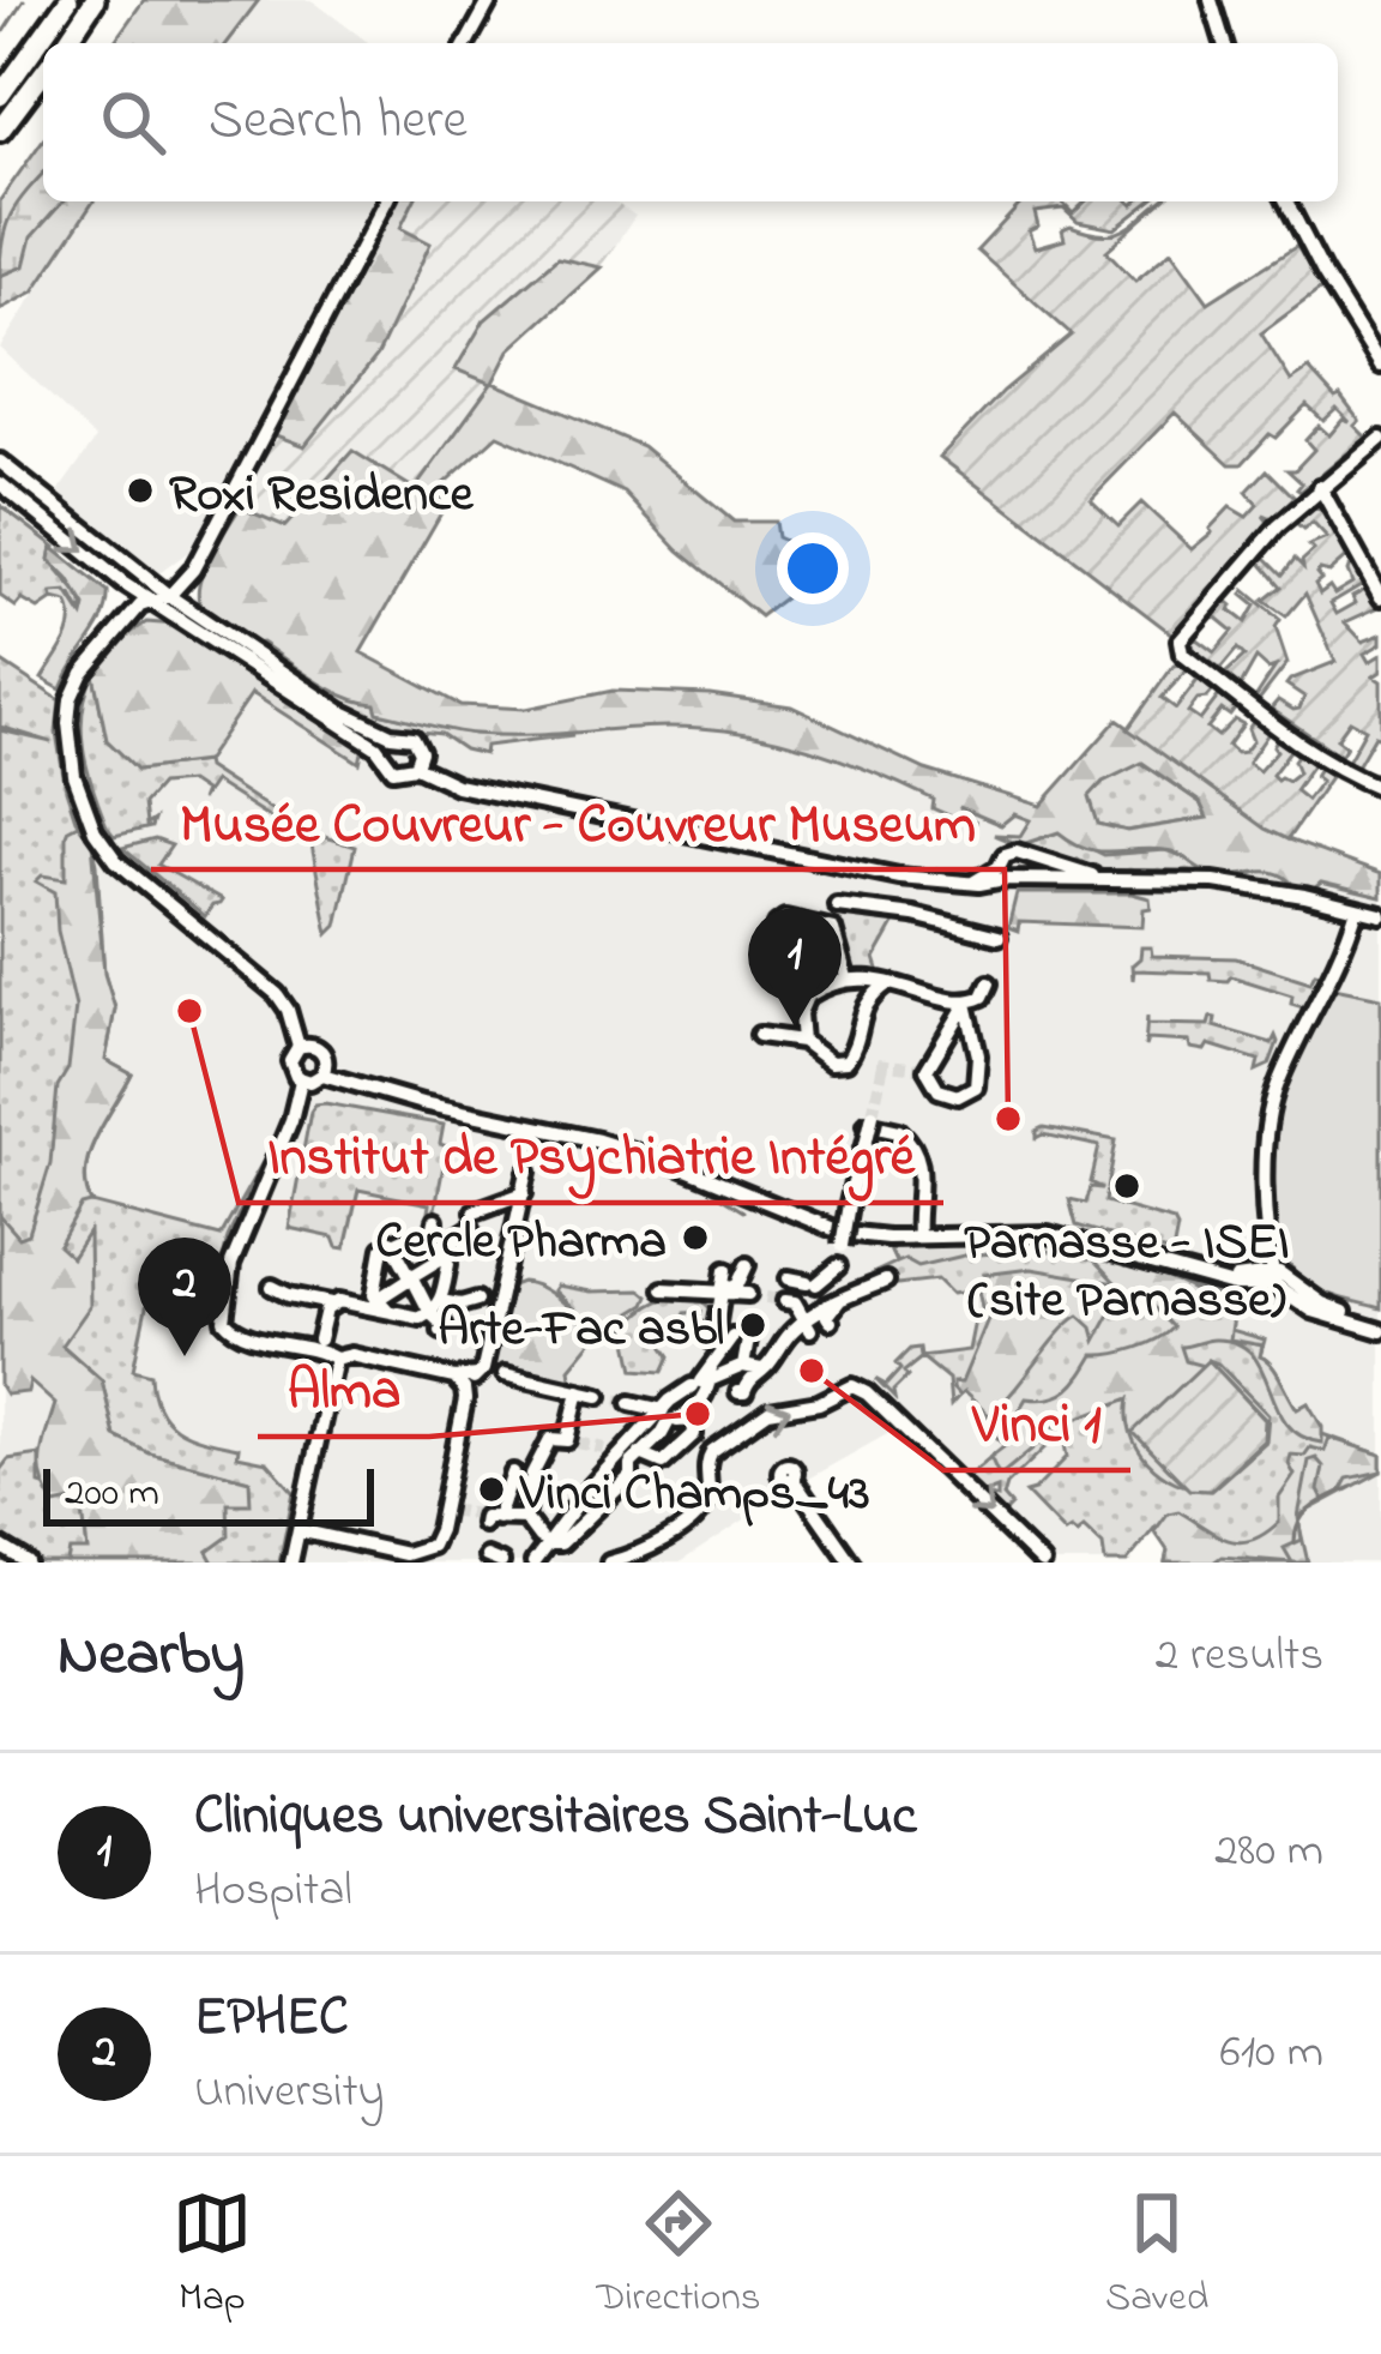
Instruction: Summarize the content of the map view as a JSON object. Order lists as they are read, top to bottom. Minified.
{"places":["Roxi Residence","Institut de Psychiatrie Intégré","Musée Couvreur - Couvreur Museum","Parnasse - ISEI (site Parnasse)","Cercle Pharma","Arte-Fac asbl","Vinci 1","Alma","Vinci Champs_43"],"scale_bar":"200 m","page":{"search":"Search here","pins":["1","2"],"scale":"200 m","heading":["Nearby","2 results"],"list":[{"mark":"1","name":"Cliniques universitaires Saint-Luc","note":"Hospital","value":"280 m"},{"mark":"2","name":"EPHEC","note":"University","value":"610 m"}],"nav":["Map","Directions","Saved"]}}
